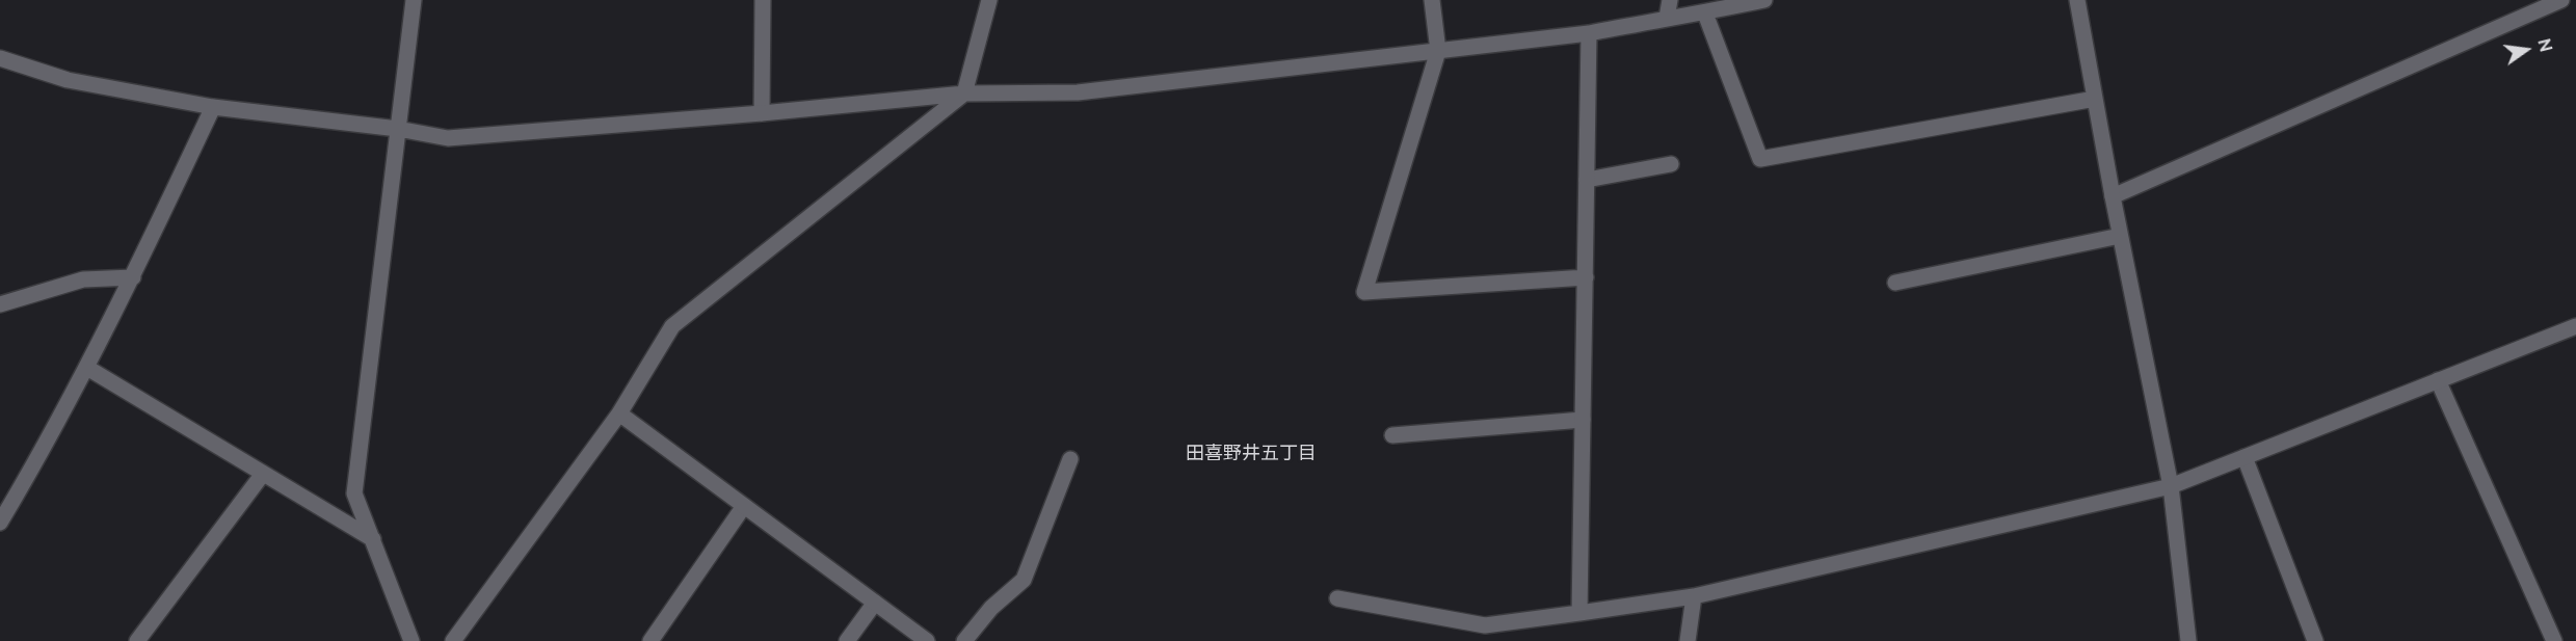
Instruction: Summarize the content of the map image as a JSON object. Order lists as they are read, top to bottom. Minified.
{"districts":["田喜野井五丁目"],"north":"right"}
